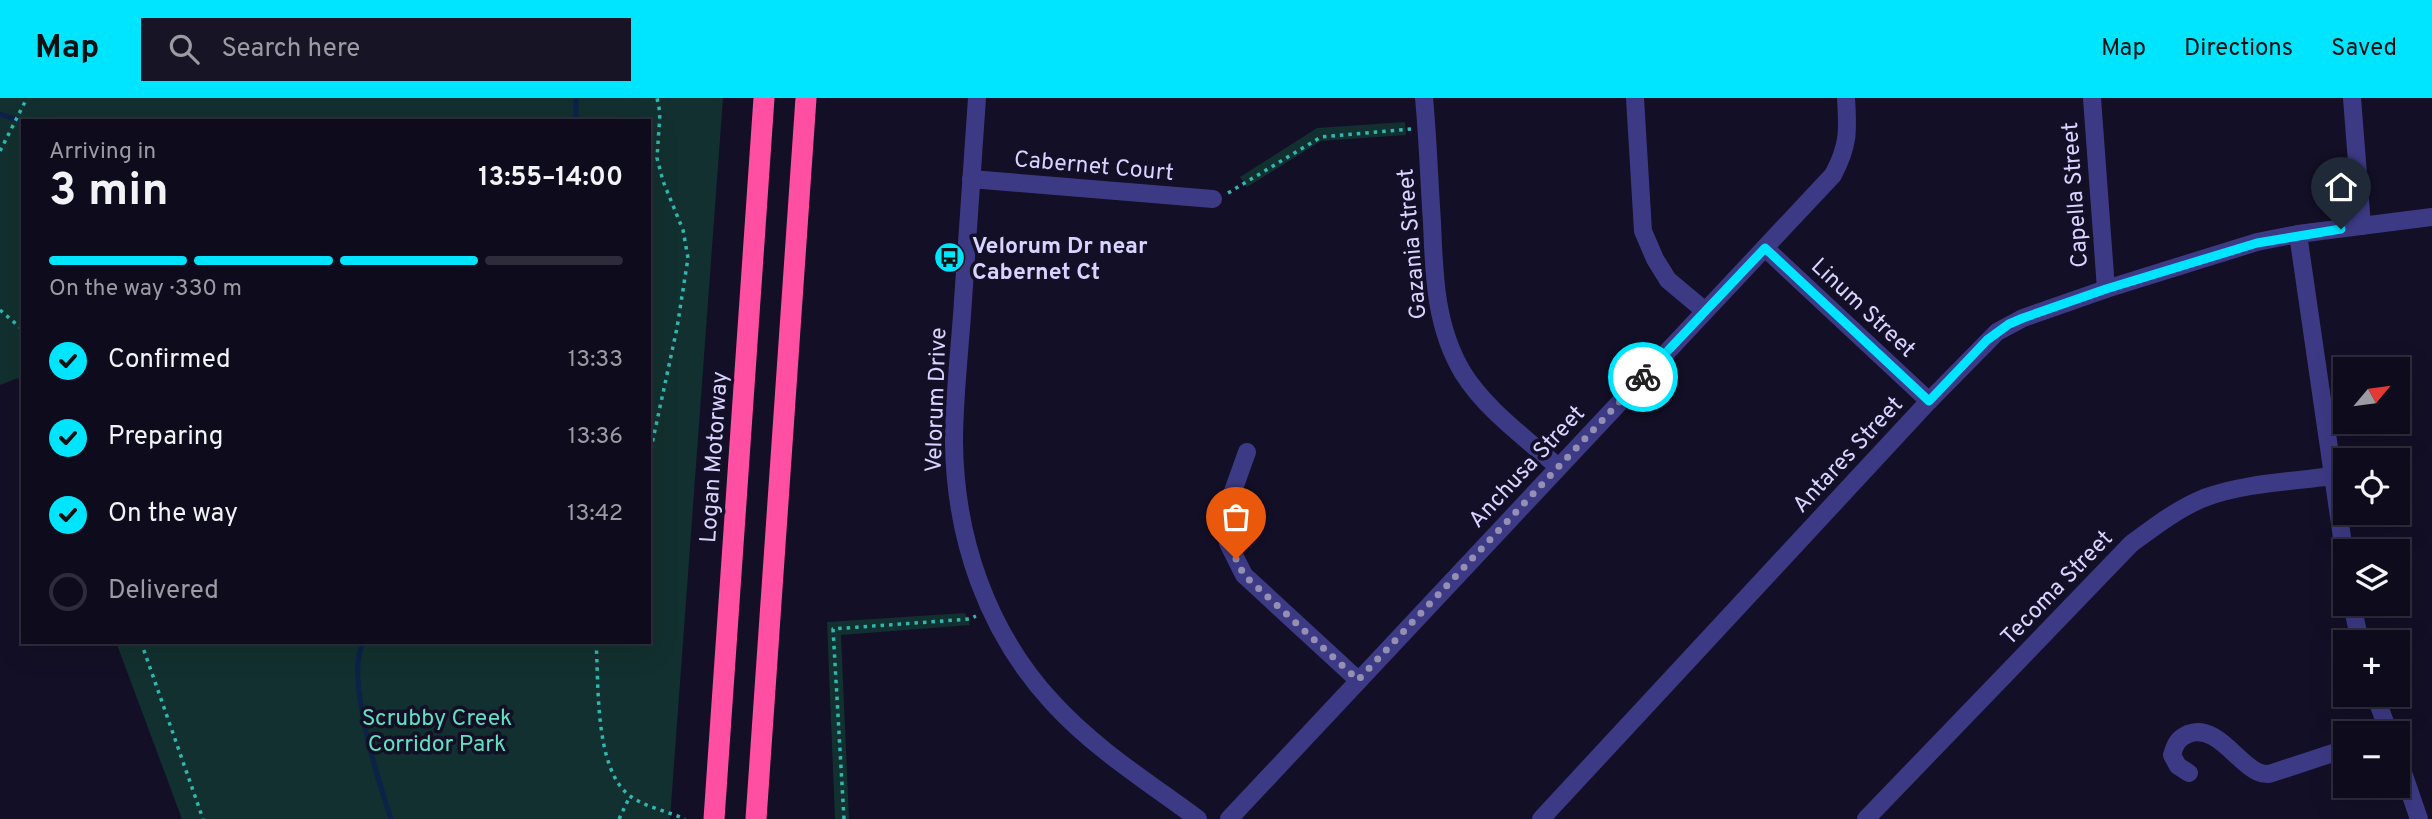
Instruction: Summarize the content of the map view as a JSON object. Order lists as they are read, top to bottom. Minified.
{"streets":{"highway":["Logan Motorway"],"street":["Cabernet Court","Capella Street","Gazania Street","Linum Street","Velorum Drive","Antares Street","Anchusa Street","Tecoma Street"]},"crossings":[["Cabernet Court","Velorum Drive"],["Capella Street","Antares Street"],["Gazania Street","Anchusa Street"],["Linum Street","Antares Street"],["Linum Street","Anchusa Street"]],"parks":["Scrubby Creek Corridor Park"],"places":{"bus stop":["Velorum Dr near Cabernet Ct"]},"north":"top right","page":{"header":"Map","search":"Search here","nav":["Map","Directions","Saved"],"heading":["3 min","Arriving in","13:55–14:00"],"bar":"On the way · 330 m","list":[["Confirmed","13:33"],["Preparing","13:36"],["On the way","13:42"],"Delivered"],"map_buttons":["+","−"]}}
